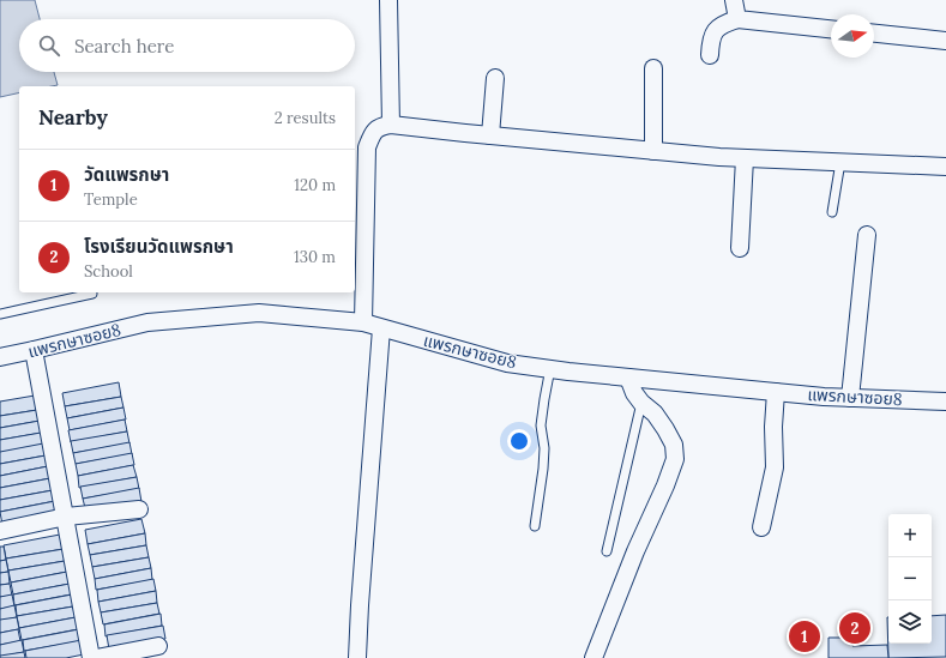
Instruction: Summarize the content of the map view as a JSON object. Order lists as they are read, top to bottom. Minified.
{"streets":{"street":["แพรกษาซอย8"]},"north":"right","page":{"search":"Search here","heading":["Nearby","2 results"],"list":[{"mark":"1","name":"วัดแพรกษา","note":"Temple","value":"120 m"},{"mark":"2","name":"โรงเรียนวัดแพรกษา","note":"School","value":"130 m"}],"map_buttons":["+","−"],"pins":["2","1"]}}
